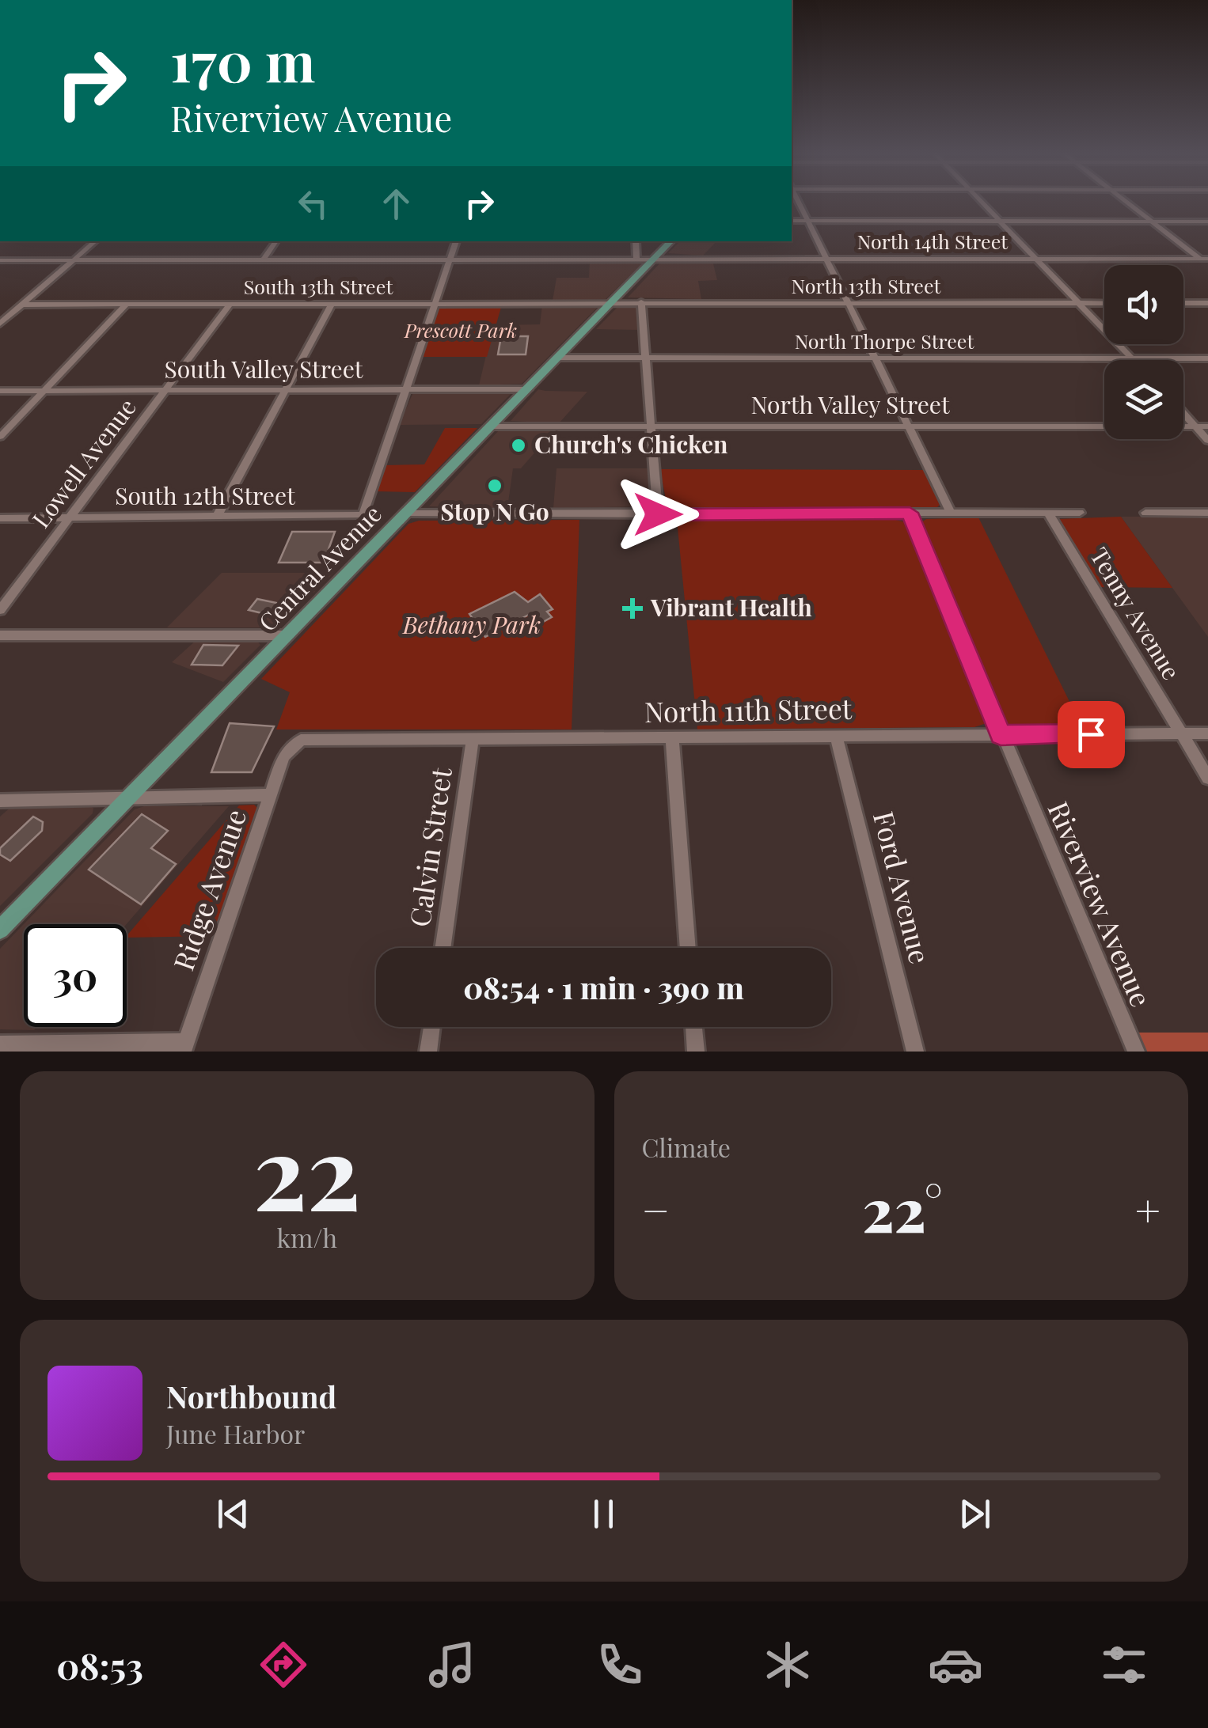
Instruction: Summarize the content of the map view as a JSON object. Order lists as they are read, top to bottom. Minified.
{"streets":{"main road":["Central Avenue"],"street":["North 14th Street","North 13th Street","South 13th Street","North Thorpe Street","South Valley Street","North Valley Street","Lowell Avenue","South 12th Street","Tenny Avenue","North 11th Street","Calvin Street","Ford Avenue","Ridge Avenue","Riverview Avenue"]},"crossings":[["North 14th Street","Central Avenue"],["North 13th Street","South 13th Street"],["North 13th Street","Central Avenue"],["South 13th Street","Lowell Avenue"],["South 13th Street","Central Avenue"],["North Thorpe Street","Central Avenue"],["South Valley Street","Lowell Avenue"],["South Valley Street","South 12th Street"],["South Valley Street","Central Avenue"],["North Valley Street","Central Avenue"],["Lowell Avenue","South 12th Street"],["Tenny Avenue","North 11th Street"],["North 11th Street","Calvin Street"],["North 11th Street","Ford Avenue"],["North 11th Street","Ridge Avenue"],["North 11th Street","Riverview Avenue"]],"parks":["Prescott Park","Bethany Park"],"places":{"other":["Church's Chicken","Stop N Go"],"health":["Vibrant Health"]},"page":{"turn":["170 m","Riverview Avenue"],"limit":"30","trip":"08:54 · 1 min · 390 m","tile":[["22","km/h"],"Climate"],"heat":["−","22°","+"],"song":["Northbound","June Harbor"],"tabs":"08:53"}}
